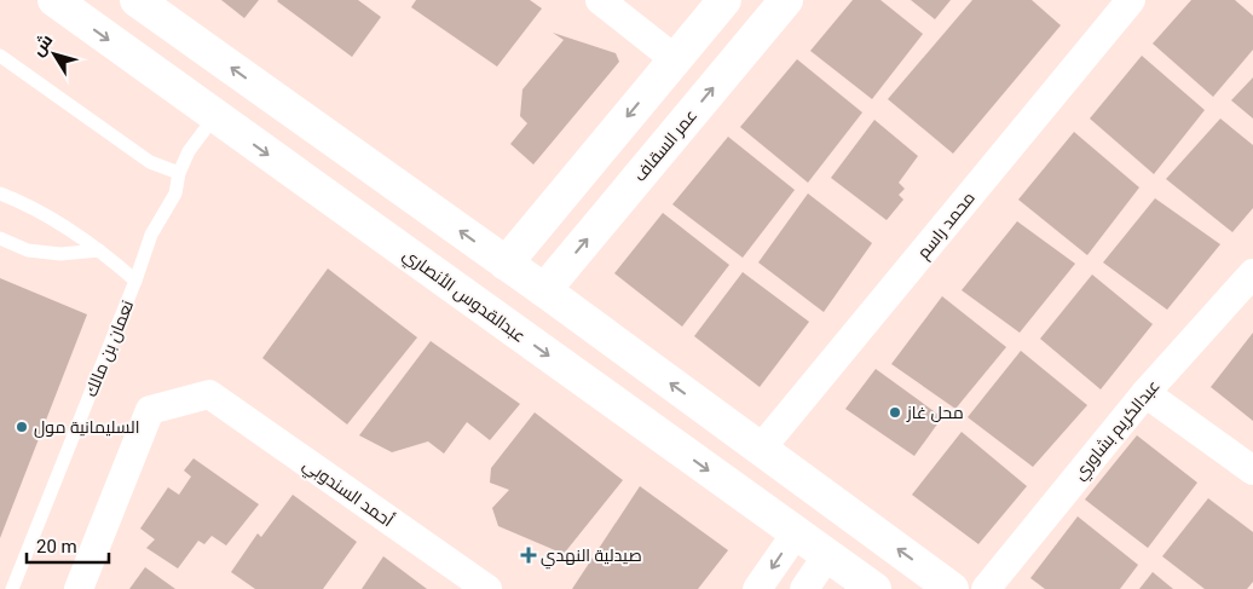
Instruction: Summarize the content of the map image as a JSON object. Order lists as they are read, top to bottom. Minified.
{"streets":{"street":["عمر السقاف","محمد راسم","عبدالقدوس الأنصاري","عبدالكريم بشاوري","أحمد السندوبي"],"lane":["نعمان بن مالك"]},"crossings":[["عبدالقدوس الأنصاري","نعمان بن مالك"]],"places":{"other":["محل غاز","السليمانية مول"],"health":["صيدلية النهدي"]},"scale_bar":"20 m","north":"top left"}
